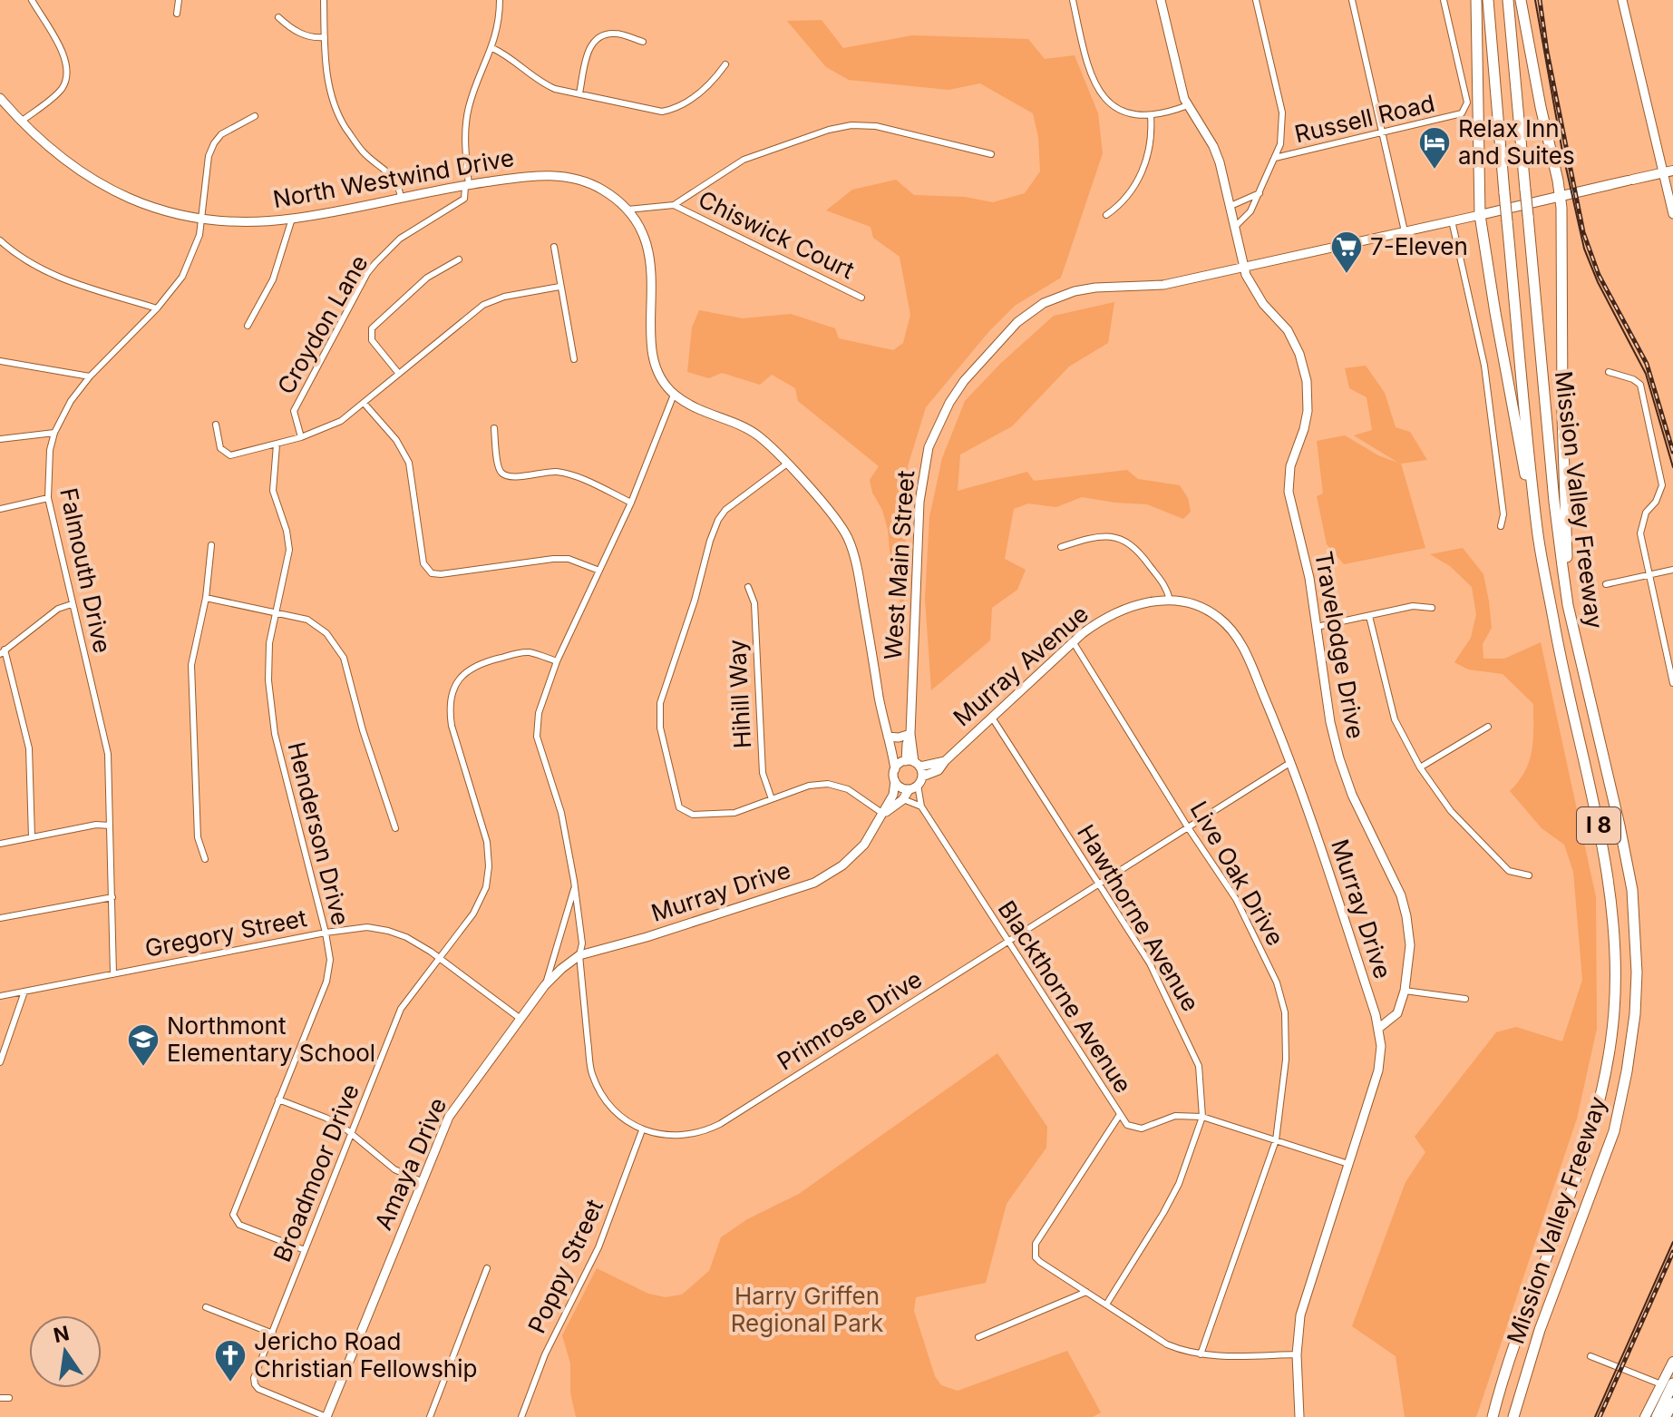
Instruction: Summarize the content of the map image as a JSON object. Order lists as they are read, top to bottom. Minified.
{"streets":{"highway":["Mission Valley Freeway","I 8"],"main road":["West Main Street"],"street":["Russell Road","North Westwind Drive","Chiswick Court","Croydon Lane","Falmouth Drive","Travelodge Drive","Murray Avenue","Hihill Way","Henderson Drive","Live Oak Drive","Murray Drive","Hawthorne Avenue","Gregory Street","Blackthorne Avenue","Primrose Drive","Amaya Drive","Broadmoor Drive","Poppy Street"]},"crossings":[["North Westwind Drive","Croydon Lane"],["North Westwind Drive","Falmouth Drive"],["North Westwind Drive","Murray Avenue"],["West Main Street","Travelodge Drive"],["Falmouth Drive","Gregory Street"],["Travelodge Drive","Murray Drive"],["Murray Avenue","Live Oak Drive"],["Murray Avenue","Murray Drive"],["Murray Avenue","Hawthorne Avenue"],["Murray Avenue","Blackthorne Avenue"],["Henderson Drive","Gregory Street"],["Henderson Drive","Broadmoor Drive"],["Live Oak Drive","Blackthorne Avenue"],["Live Oak Drive","Primrose Drive"],["Murray Drive","Blackthorne Avenue"],["Murray Drive","Primrose Drive"],["Murray Drive","Amaya Drive"],["Hawthorne Avenue","Blackthorne Avenue"],["Hawthorne Avenue","Primrose Drive"],["Gregory Street","Amaya Drive"],["Gregory Street","Broadmoor Drive"],["Blackthorne Avenue","Primrose Drive"],["Primrose Drive","Poppy Street"],["Amaya Drive","Broadmoor Drive"]],"parks":["Harry Griffen Regional Park"],"places":{"hotel":["Relax Inn and Suites"],"supermarket":["7-Eleven"],"school or university":["Northmont Elementary School"],"church":["Jericho Road Christian Fellowship"]},"north":"top"}
